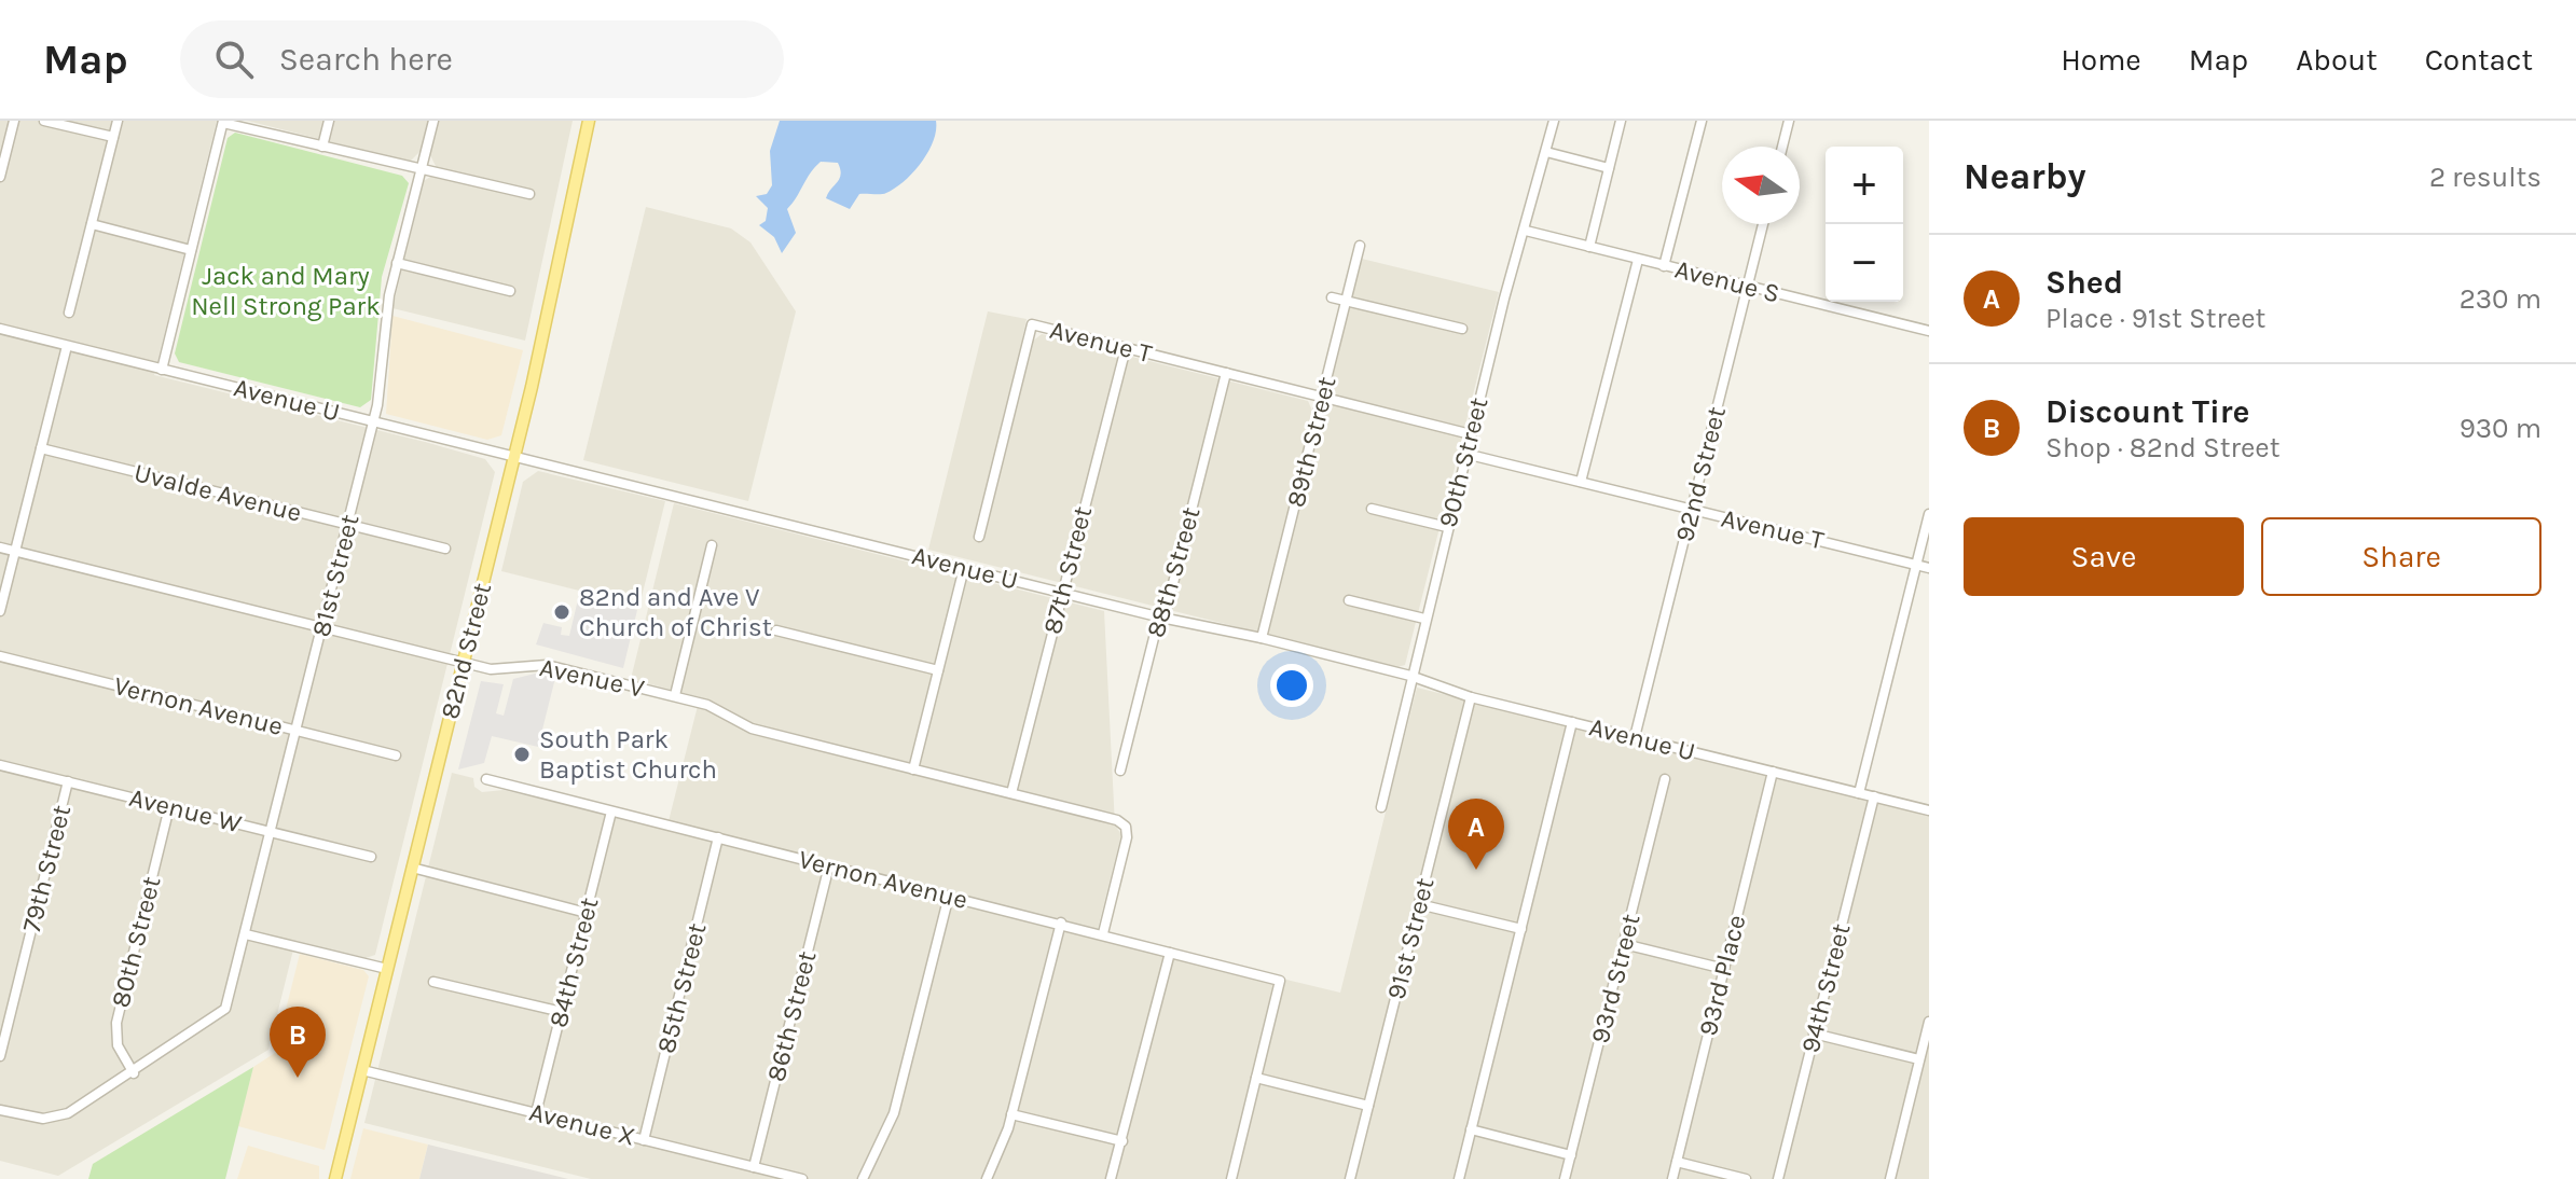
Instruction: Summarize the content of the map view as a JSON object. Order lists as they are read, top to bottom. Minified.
{"streets":{"main road":["82nd Street"],"street":["Avenue S","Avenue T","Avenue U","89th Street","90th Street","92nd Street","Uvalde Avenue","87th Street","88th Street","81st Street","Avenue V","Vernon Avenue","Avenue W","79th Street","91st Street","80th Street","84th Street","93rd Place","93rd Street","85th Street","94th Street","86th Street","Avenue X"]},"crossings":[["Avenue S","90th Street"],["Avenue S","92nd Street"],["Avenue T","89th Street"],["Avenue T","90th Street"],["Avenue T","92nd Street"],["Avenue T","87th Street"],["Avenue T","88th Street"],["Avenue U","89th Street"],["Avenue U","90th Street"],["Avenue U","92nd Street"],["Avenue U","87th Street"],["Avenue U","88th Street"],["Avenue U","81st Street"],["Avenue U","82nd Street"],["Avenue U","91st Street"],["Avenue U","93rd Place"],["Avenue U","94th Street"],["Uvalde Avenue","81st Street"],["87th Street","Avenue V"],["81st Street","Avenue V"],["81st Street","Vernon Avenue"],["81st Street","Avenue W"],["81st Street","80th Street"],["82nd Street","Avenue V"],["82nd Street","Avenue X"],["Avenue V","Vernon Avenue"],["Vernon Avenue","84th Street"],["Vernon Avenue","85th Street"],["Vernon Avenue","86th Street"],["Avenue W","79th Street"],["Avenue W","80th Street"],["84th Street","Avenue X"],["85th Street","Avenue X"],["86th Street","Avenue X"]],"parks":["Jack and Mary Nell Strong Park"],"places":["82nd and Ave V Church of Christ","South Park Baptist Church"],"north":"left","page":{"header":"Map","search":"Search here","nav":["Home","Map","About","Contact"],"heading":["Nearby","2 results"],"map_buttons":["+","−"],"list":[{"mark":"A","name":"Shed","note":"Place · 91st Street","value":"230 m"},{"mark":"B","name":"Discount Tire","note":"Shop · 82nd Street","value":"930 m"}],"buttons":["Save","Share"],"pins":["A","B"]}}
